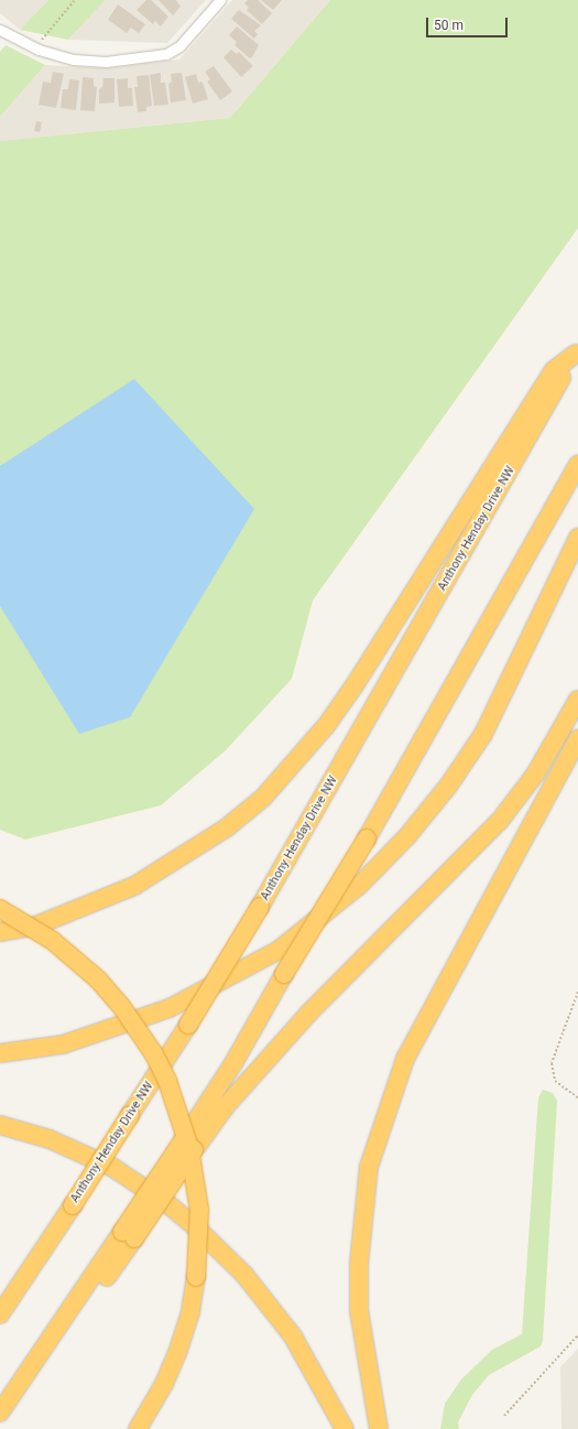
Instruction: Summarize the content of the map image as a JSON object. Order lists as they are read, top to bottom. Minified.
{"streets":{"highway":["Anthony Henday Drive NW"]},"scale_bar":"50 m"}
